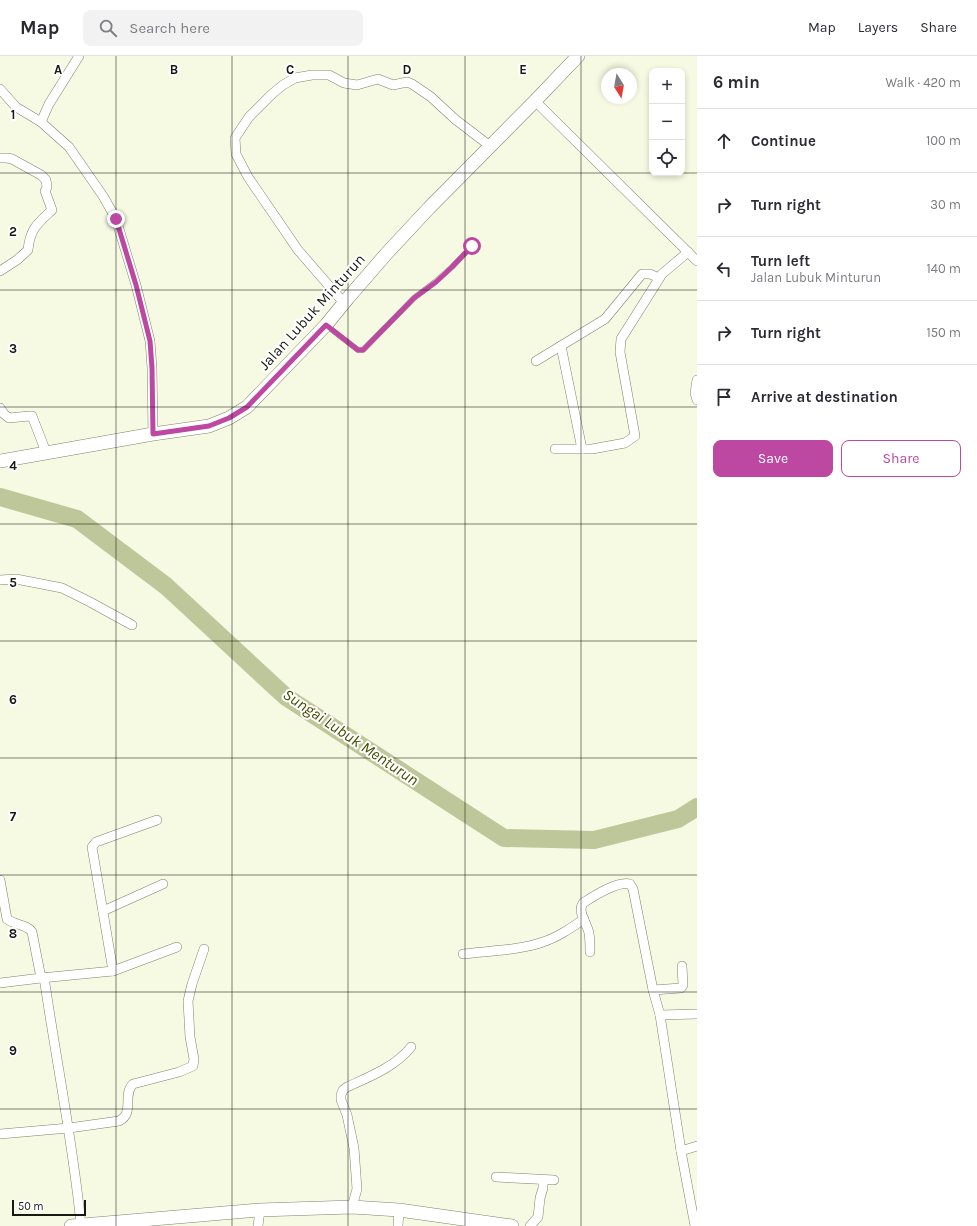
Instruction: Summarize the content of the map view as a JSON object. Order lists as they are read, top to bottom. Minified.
{"streets":{"street":["Jalan Lubuk Minturun"]},"water":["Sungai Lubuk Menturun"],"scale_bar":"50 m","north":"bottom","page":{"header":"Map","search":"Search here","nav":["Map","Layers","Share"],"heading":["6 min","Walk · 420 m"],"map_buttons":["+","−"],"list":[["Continue","100 m"],["Turn right","30 m"],["Turn left","Jalan Lubuk Minturun","140 m"],["Turn right","150 m"],"Arrive at destination"],"buttons":["Save","Share"],"scale":"50 m"},"grid":{"columns":["A","B","C","D","E"],"rows":["1","2","3","4","5","6","7","8","9"]}}
